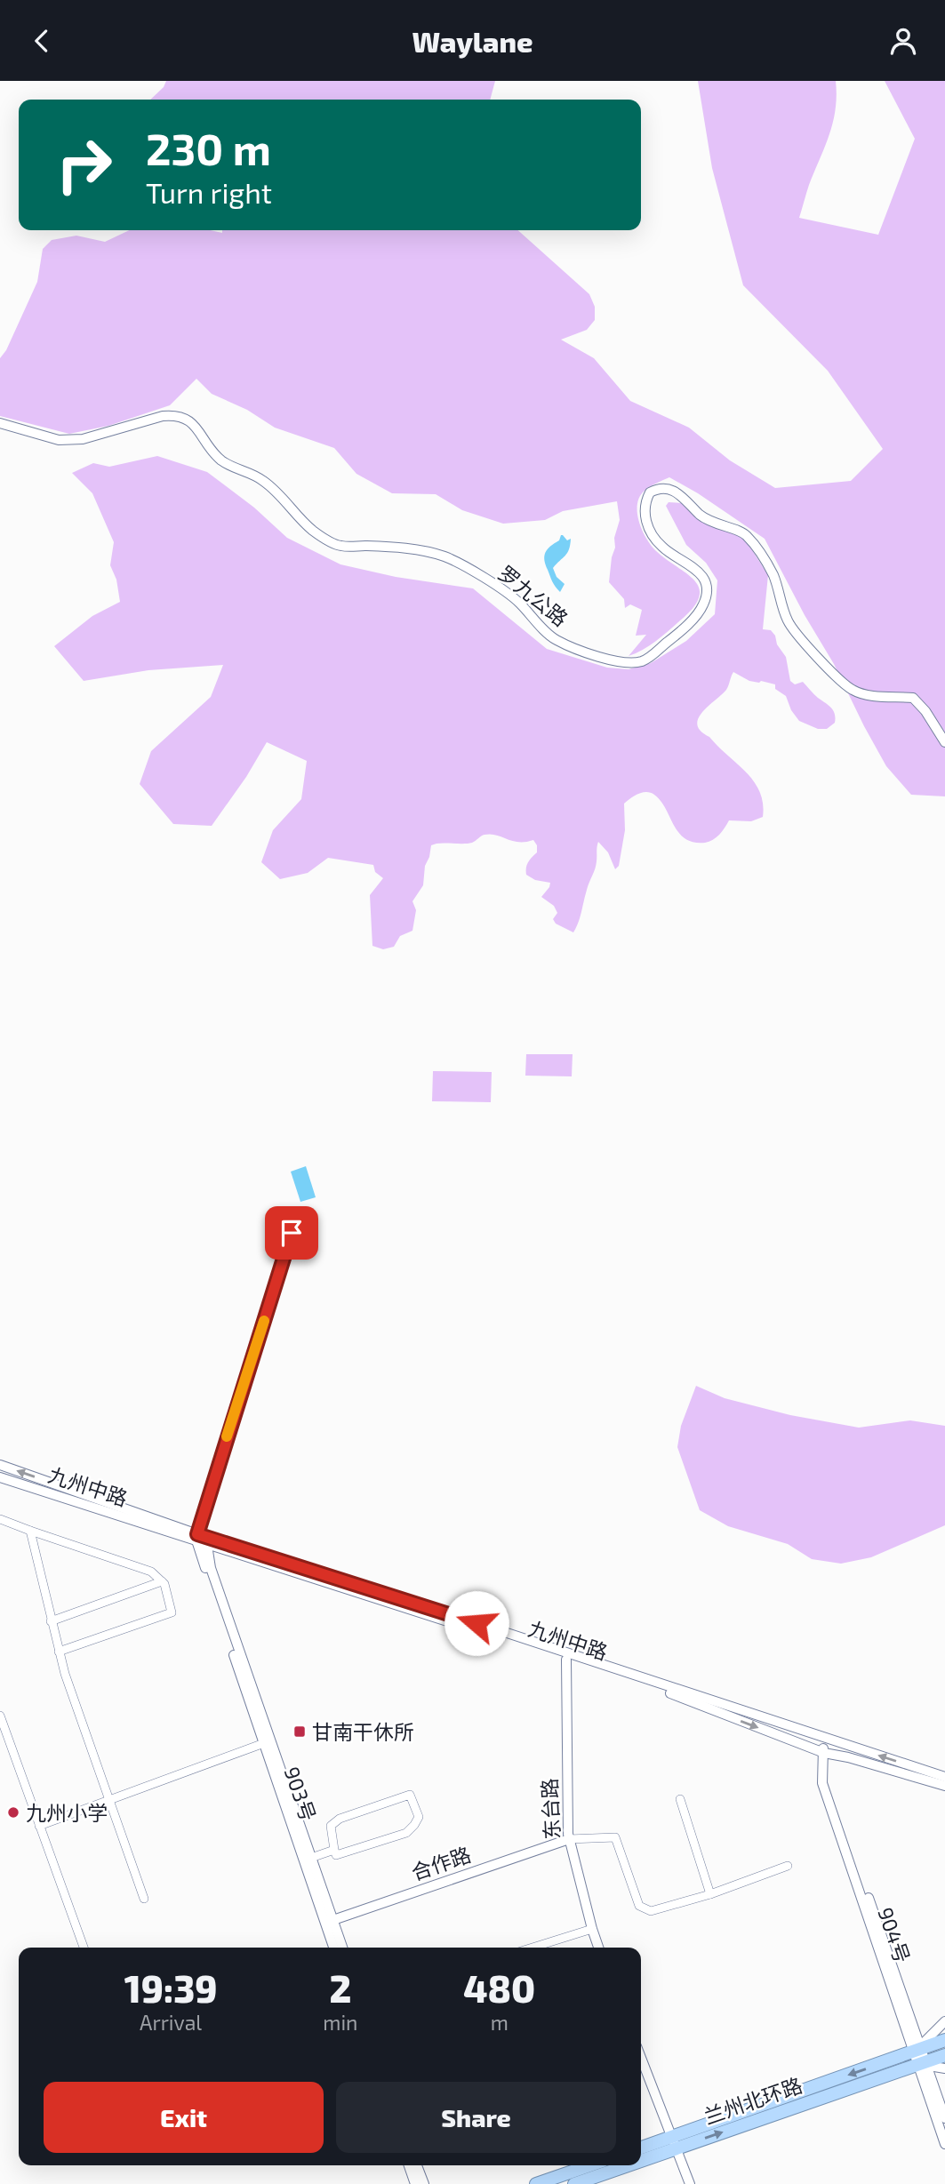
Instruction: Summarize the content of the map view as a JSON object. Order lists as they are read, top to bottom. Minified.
{"streets":{"highway":["兰州北环路"],"street":["罗九公路","九州中路","903号","东台路","合作路","904号"]},"crossings":[["九州中路","903号"],["九州中路","东台路"],["九州中路","904号"],["903号","合作路"],["东台路","合作路"],["904号","兰州北环路"]],"places":{"transit":["甘南干休所"],"other":["九州小学"]},"page":{"header":"Waylane","turn":["230 m","Turn right"],"eta":["19:39","Arrival","2","min","480","m"],"buttons":["Exit","Share"]}}
